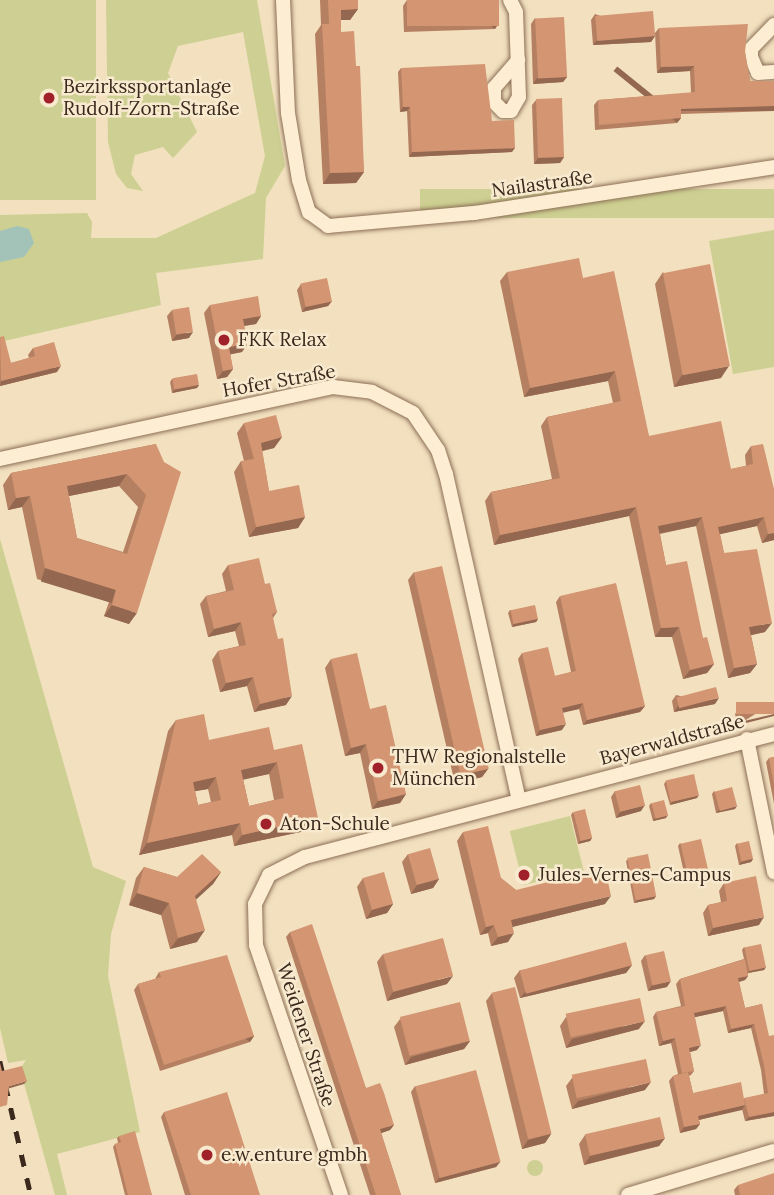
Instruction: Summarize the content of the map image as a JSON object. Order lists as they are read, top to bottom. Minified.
{"streets":{"street":["Nailastraße","Hofer Straße","Bayerwaldstraße","Weidener Straße"]},"crossings":[["Hofer Straße","Bayerwaldstraße"],["Bayerwaldstraße","Weidener Straße"]],"places":["Bezirkssportanlage Rudolf-Zorn-Straße","FKK Relax","THW Regionalstelle München","Aton-Schule","Jules-Vernes-Campus","e.w.enture gmbh"]}
